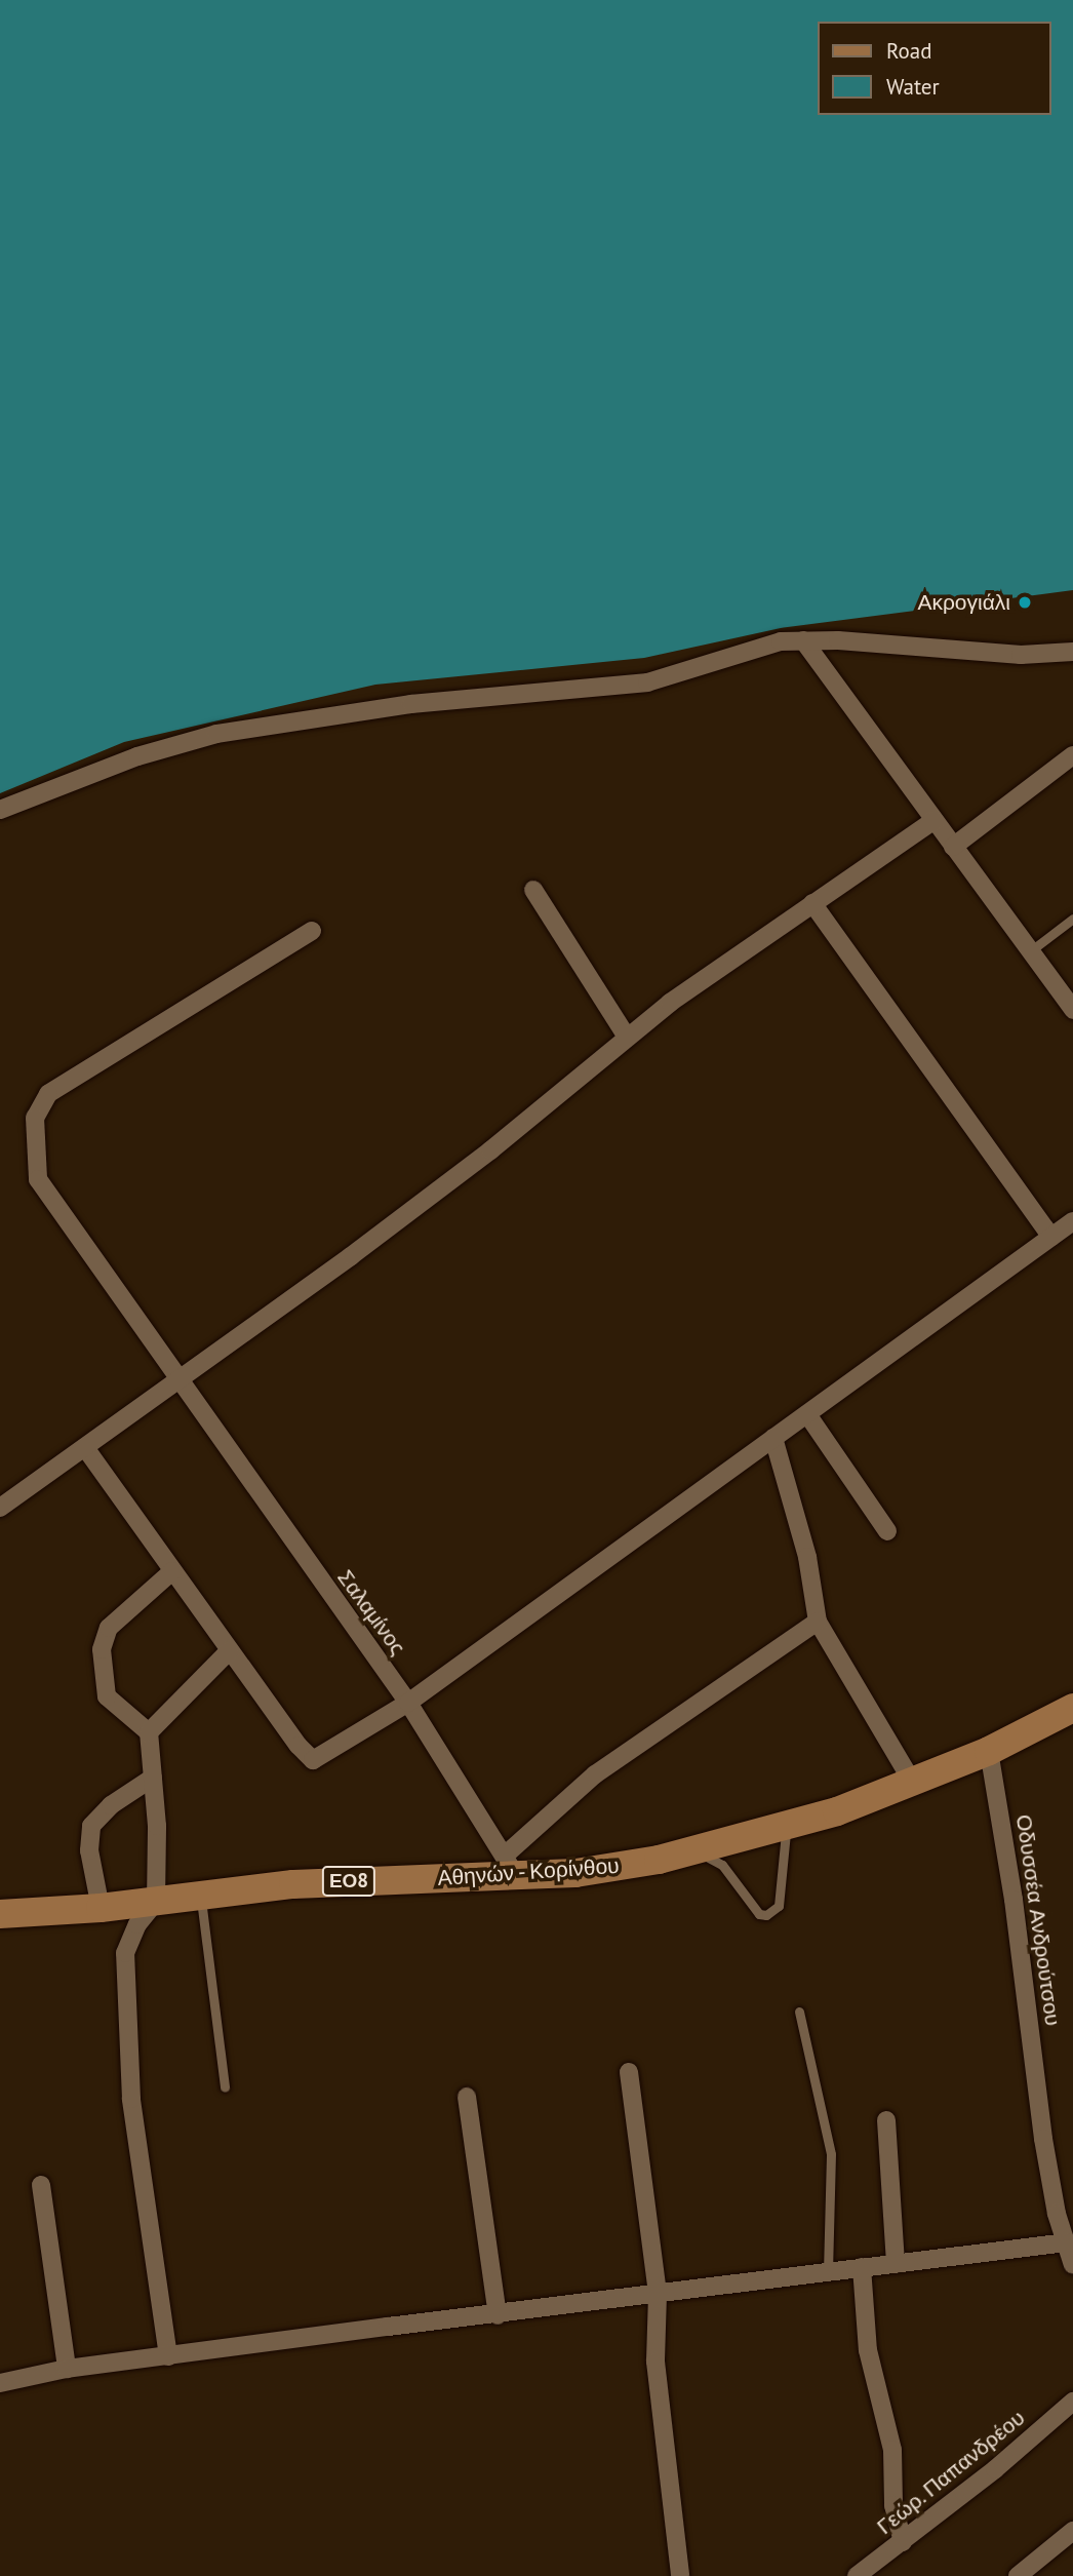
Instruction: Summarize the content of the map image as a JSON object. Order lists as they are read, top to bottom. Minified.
{"streets":{"main road":["Αθηνών - Κορίνθου","ΕΟ8"],"street":["Σαλαμίνος","Οδυσσέα Ανδρούτσου","Γεώρ. Παπανδρέου"]},"crossings":[["Σαλαμίνος","Αθηνών - Κορίνθου"],["Αθηνών - Κορίνθου","Οδυσσέα Ανδρούτσου"]],"places":["Ακρογιάλι"],"legend":["Road","Water"]}
